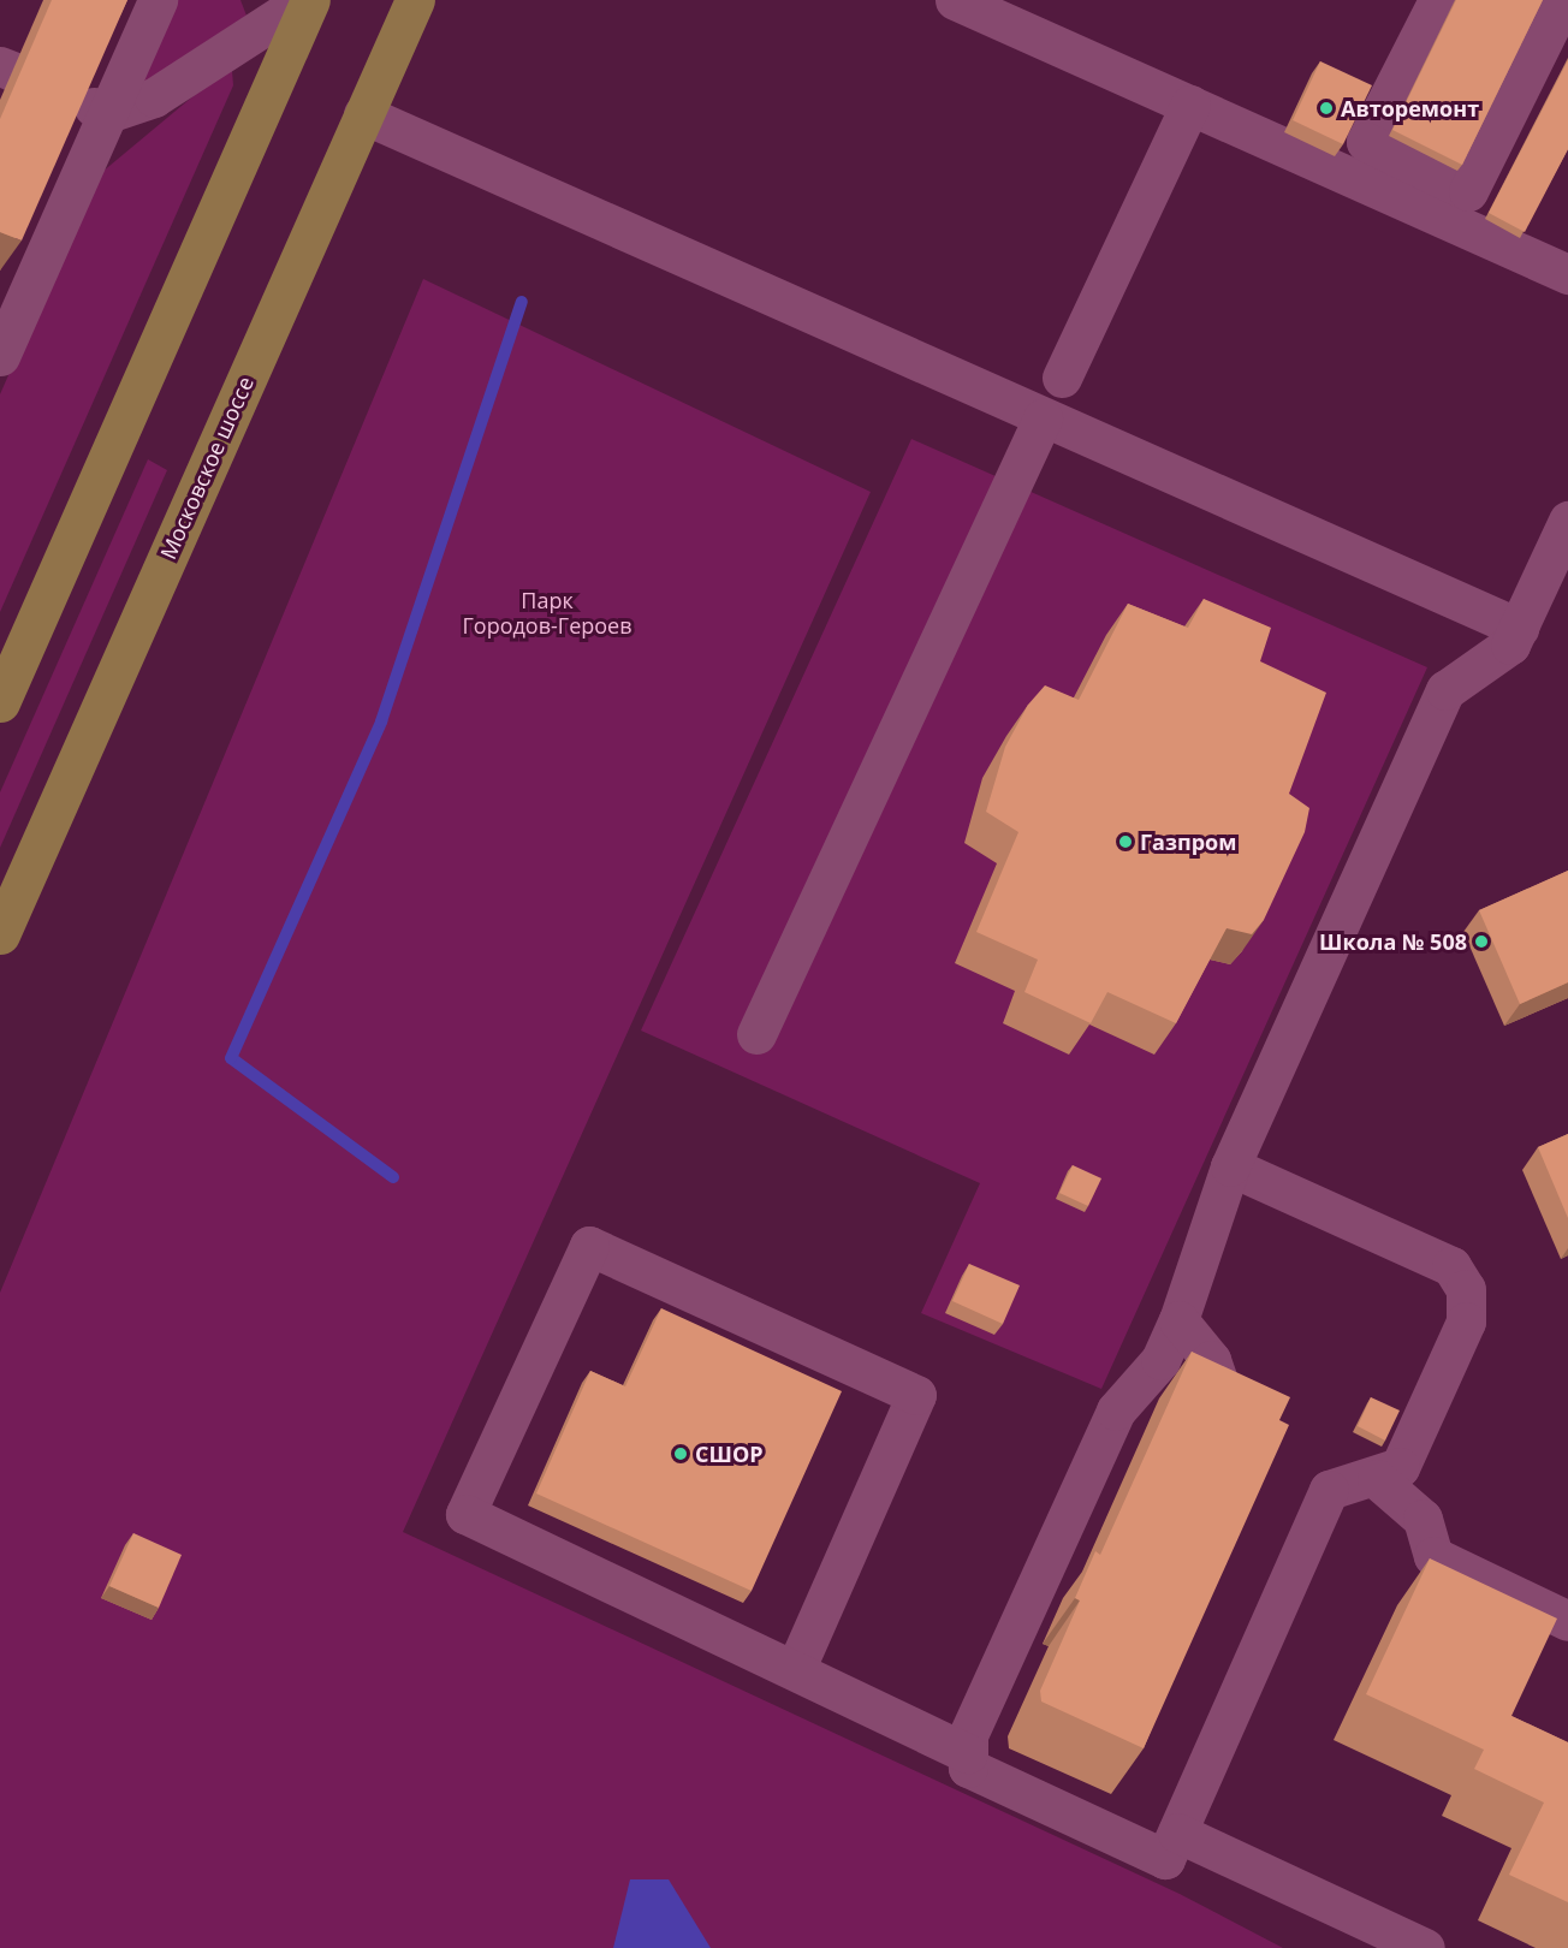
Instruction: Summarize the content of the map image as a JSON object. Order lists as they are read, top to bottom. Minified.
{"streets":{"main road":["Московское шоссе"]},"parks":["Парк Городов-Героев"],"places":["Авторемонт","Газпром","Школа № 508","СШОР"]}
